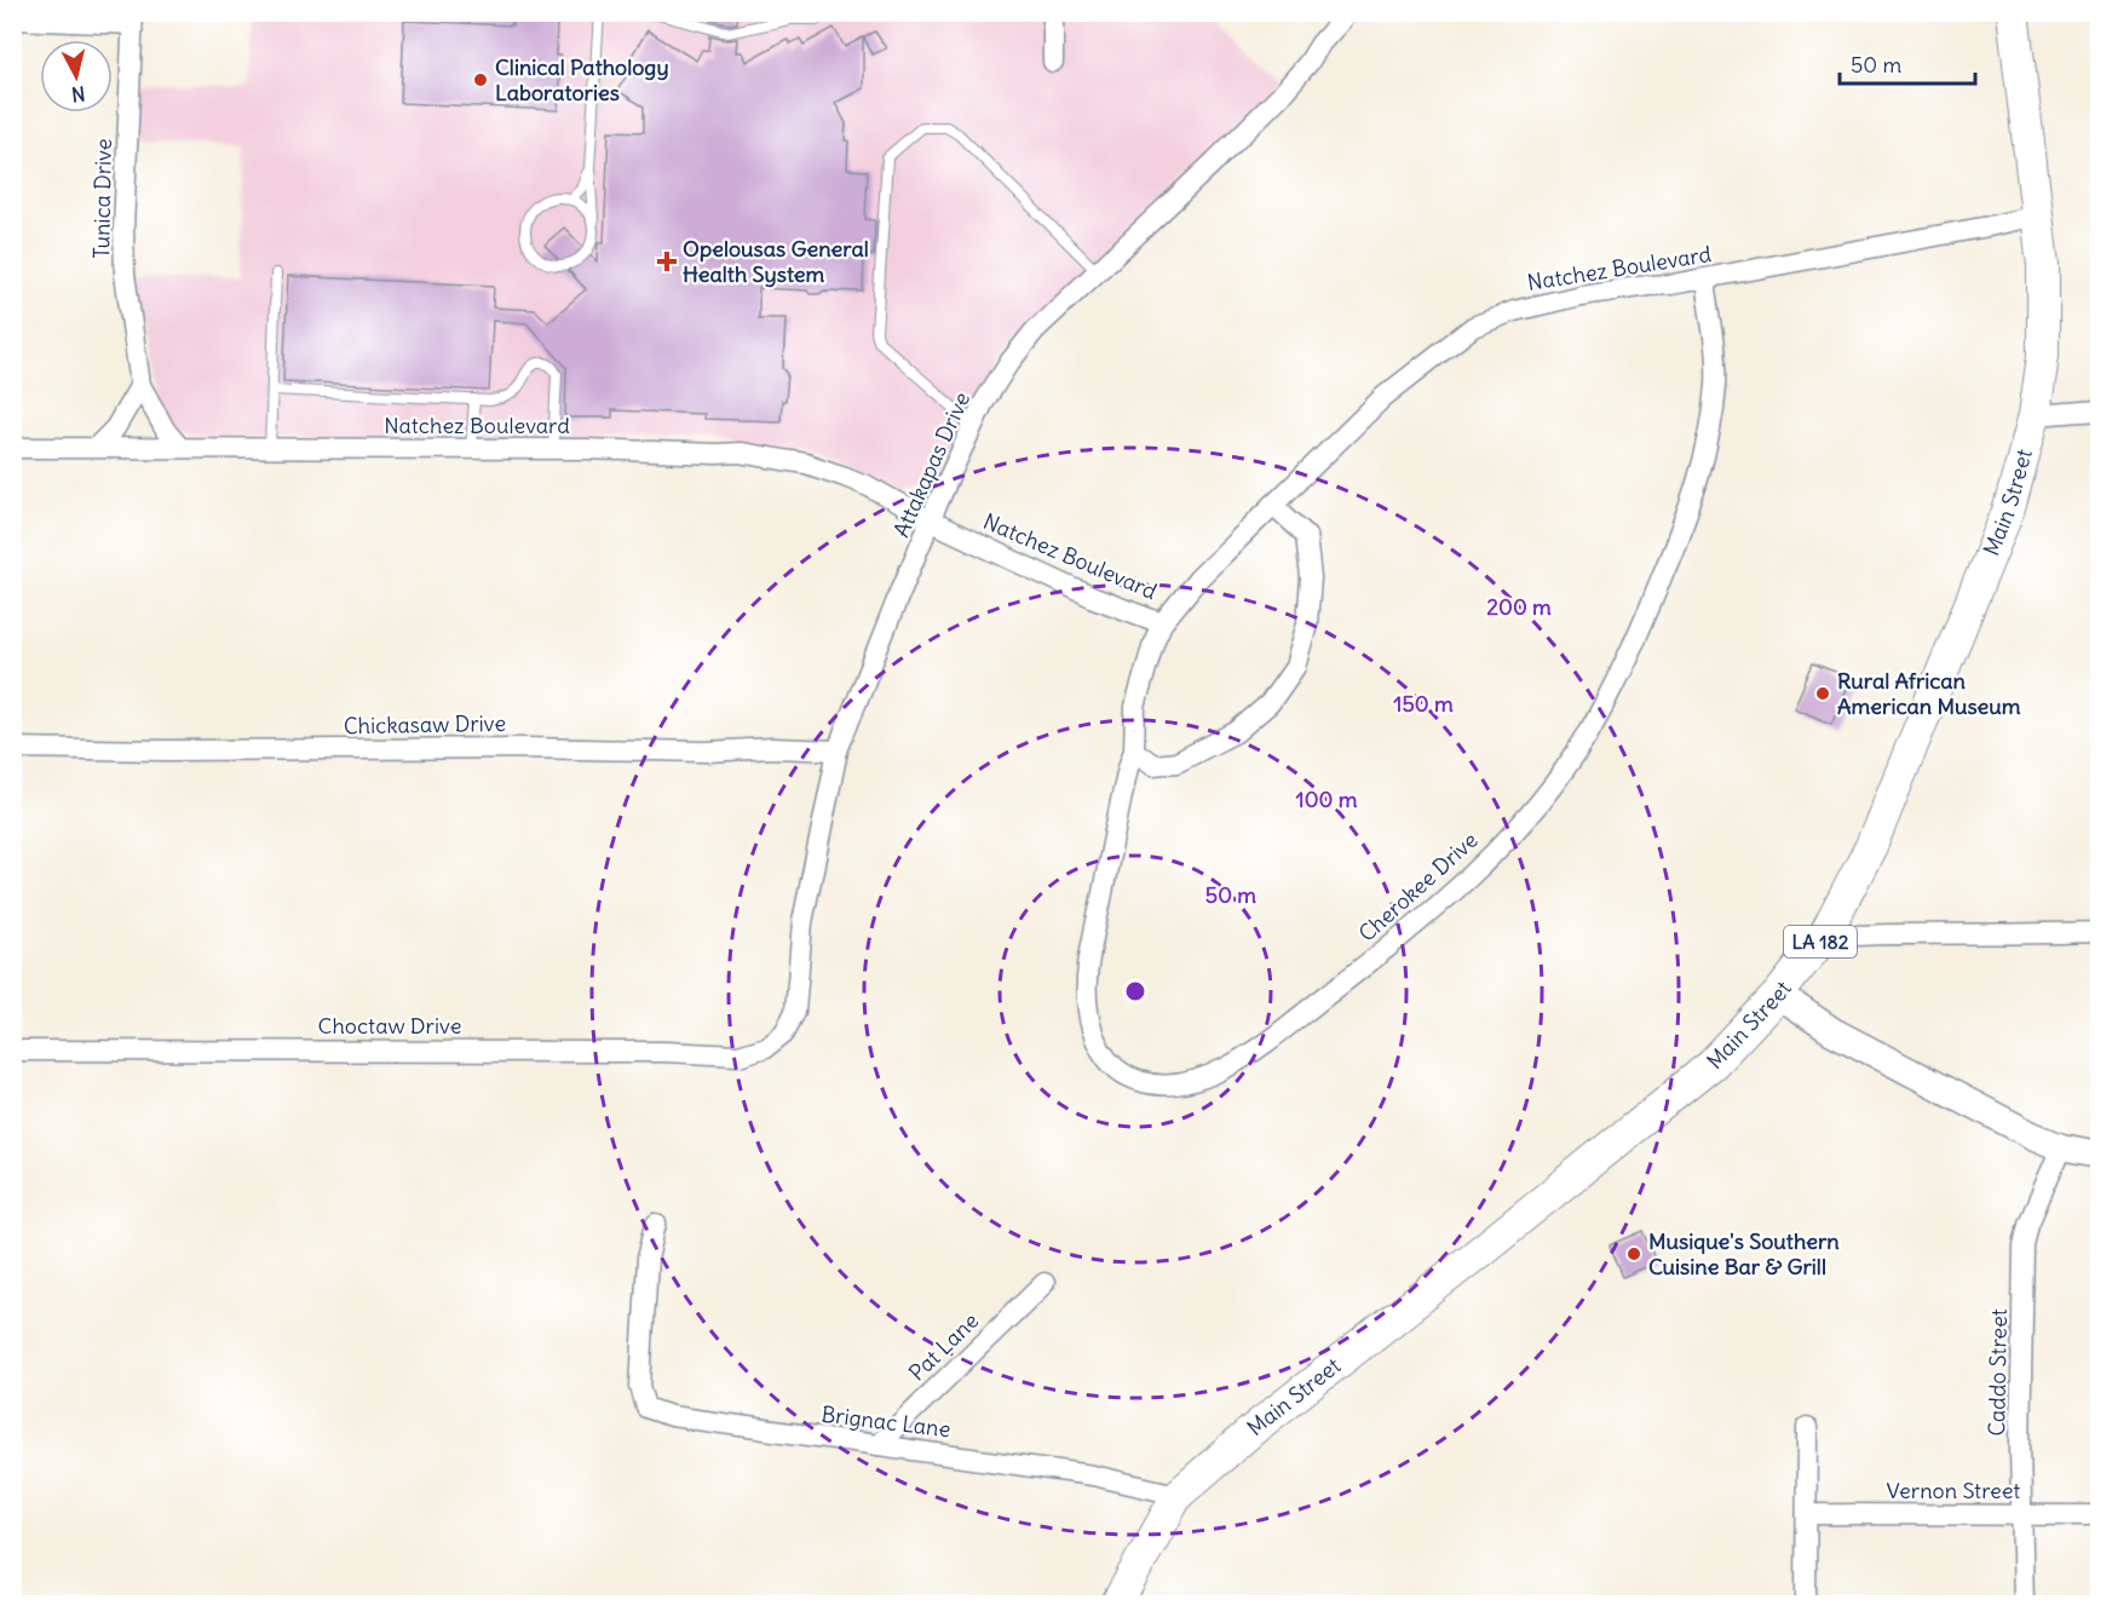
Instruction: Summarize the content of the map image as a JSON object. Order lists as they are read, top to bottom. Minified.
{"streets":{"main road":["Main Street","LA 182"],"street":["Tunica Drive","Natchez Boulevard","Attakapas Drive","Chickasaw Drive","Cherokee Drive","Choctaw Drive","Pat Lane","Caddo Street","Brignac Lane","Vernon Street"]},"crossings":[["Tunica Drive","Natchez Boulevard"],["Natchez Boulevard","Attakapas Drive"],["Natchez Boulevard","Main Street"],["Natchez Boulevard","Cherokee Drive"],["Attakapas Drive","Chickasaw Drive"],["Attakapas Drive","Choctaw Drive"],["Main Street","Brignac Lane"],["Pat Lane","Brignac Lane"],["Caddo Street","Vernon Street"]],"places":{"other":["Clinical Pathology Laboratories","Rural African American Museum","Musique's Southern Cuisine Bar & Grill"],"health":["Opelousas General Health System"]},"scale_bar":"50 m","north":"bottom","rings":["200 m","150 m","100 m","50 m"]}
